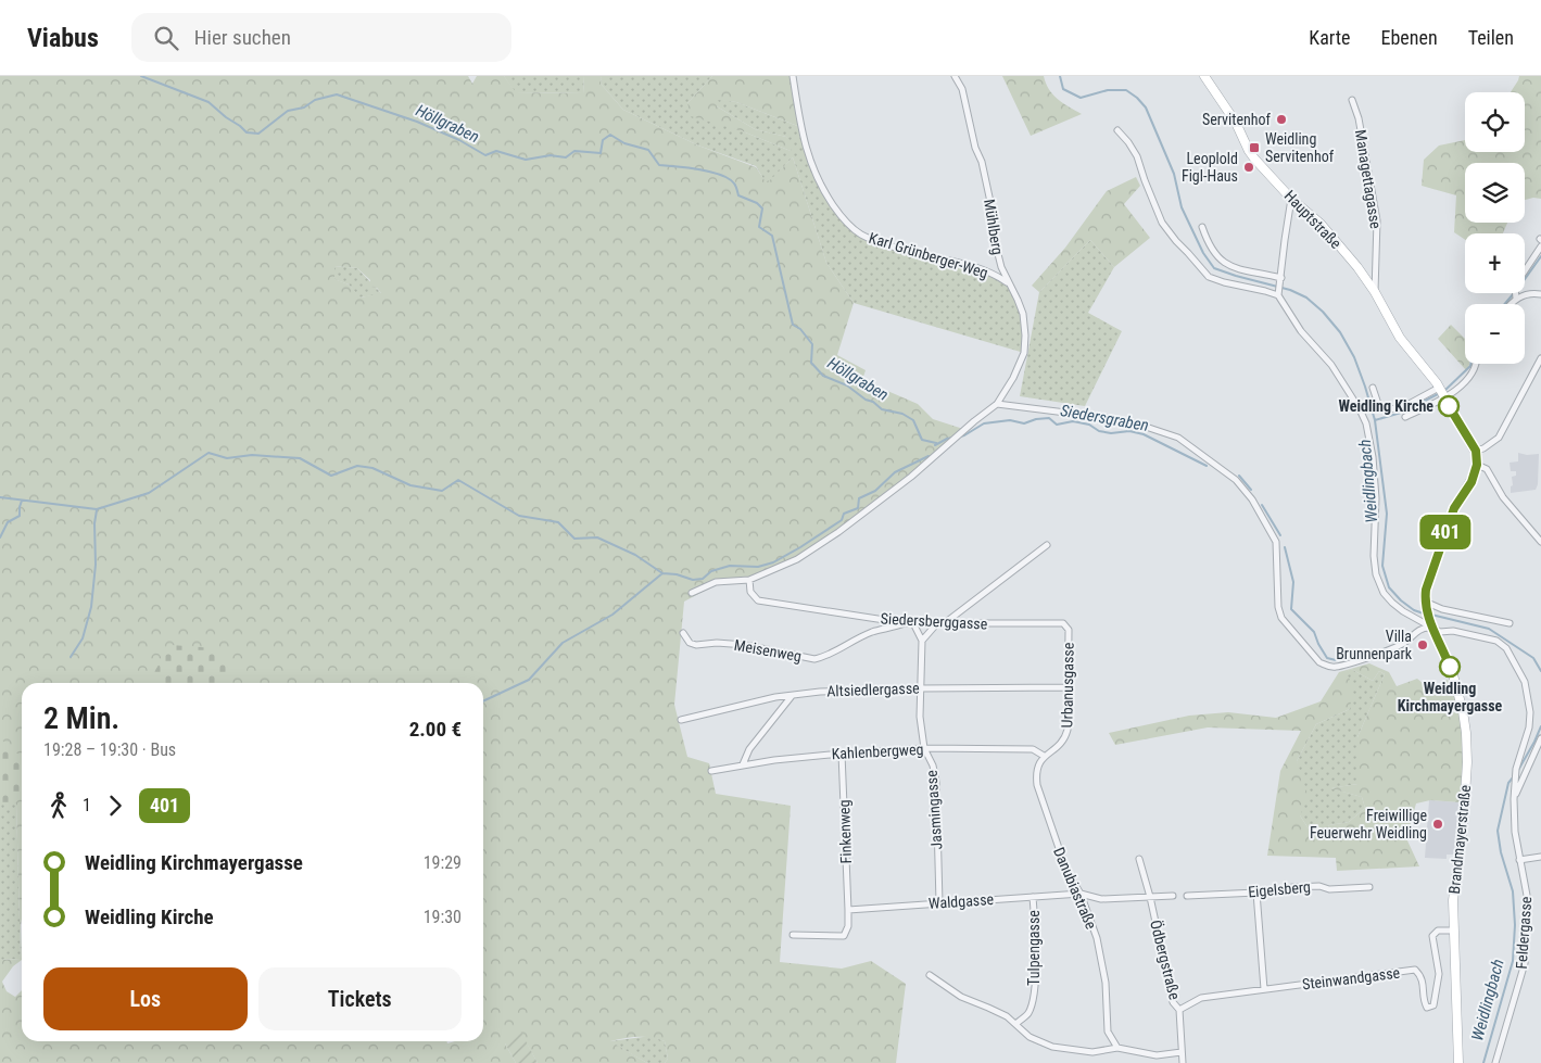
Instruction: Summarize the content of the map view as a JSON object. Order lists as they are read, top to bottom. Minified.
{"streets":{"main road":["Hauptstraße","Brandmayerstraße"],"street":["Managettagasse","Mühlberg","Karl Grünberger-Weg","Siedersberggasse","Meisenweg","Urbanusgasse","Altsiedlergasse","Kahlenbergweg","Jasmingasse","Finkenweg","Danubiastraße","Eigelsberg","Waldgasse","Feldergasse","Tulpengasse","Ödbergstraße","Steinwandgasse"]},"crossings":[["Managettagasse","Hauptstraße"],["Hauptstraße","Brandmayerstraße"],["Mühlberg","Karl Grünberger-Weg"],["Siedersberggasse","Meisenweg"],["Siedersberggasse","Urbanusgasse"],["Siedersberggasse","Jasmingasse"],["Urbanusgasse","Altsiedlergasse"],["Urbanusgasse","Kahlenbergweg"],["Urbanusgasse","Danubiastraße"],["Altsiedlergasse","Jasmingasse"],["Kahlenbergweg","Jasmingasse"],["Kahlenbergweg","Finkenweg"],["Kahlenbergweg","Danubiastraße"],["Jasmingasse","Waldgasse"],["Finkenweg","Waldgasse"],["Brandmayerstraße","Feldergasse"],["Brandmayerstraße","Steinwandgasse"],["Danubiastraße","Waldgasse"],["Waldgasse","Tulpengasse"],["Waldgasse","Ödbergstraße"],["Ödbergstraße","Steinwandgasse"]],"water":["Höllgraben","Siedersgraben","Weidlingbach"],"places":{"other":["Servitenhof","Leoplold Figl-Haus","Weidling Kirche","Villa Brunnenpark","Weidling Kirchmayergasse","Freiwillige Feuerwehr Weidling"],"transit":["Weidling Servitenhof"]},"lines":["bus line 401"],"page":{"header":"Viabus","search":"Hier suchen","nav":["Karte","Ebenen","Teilen"],"on_map":"401","map_buttons":["+","−"],"heading":["2 Min.","19:28 – 19:30 · Bus","2.00 €"],"legs":["1","401"],"list":[{"name":"Weidling Kirchmayergasse","value":"19:29"},{"name":"Weidling Kirche","value":"19:30"}],"buttons":["Los","Tickets"]}}
